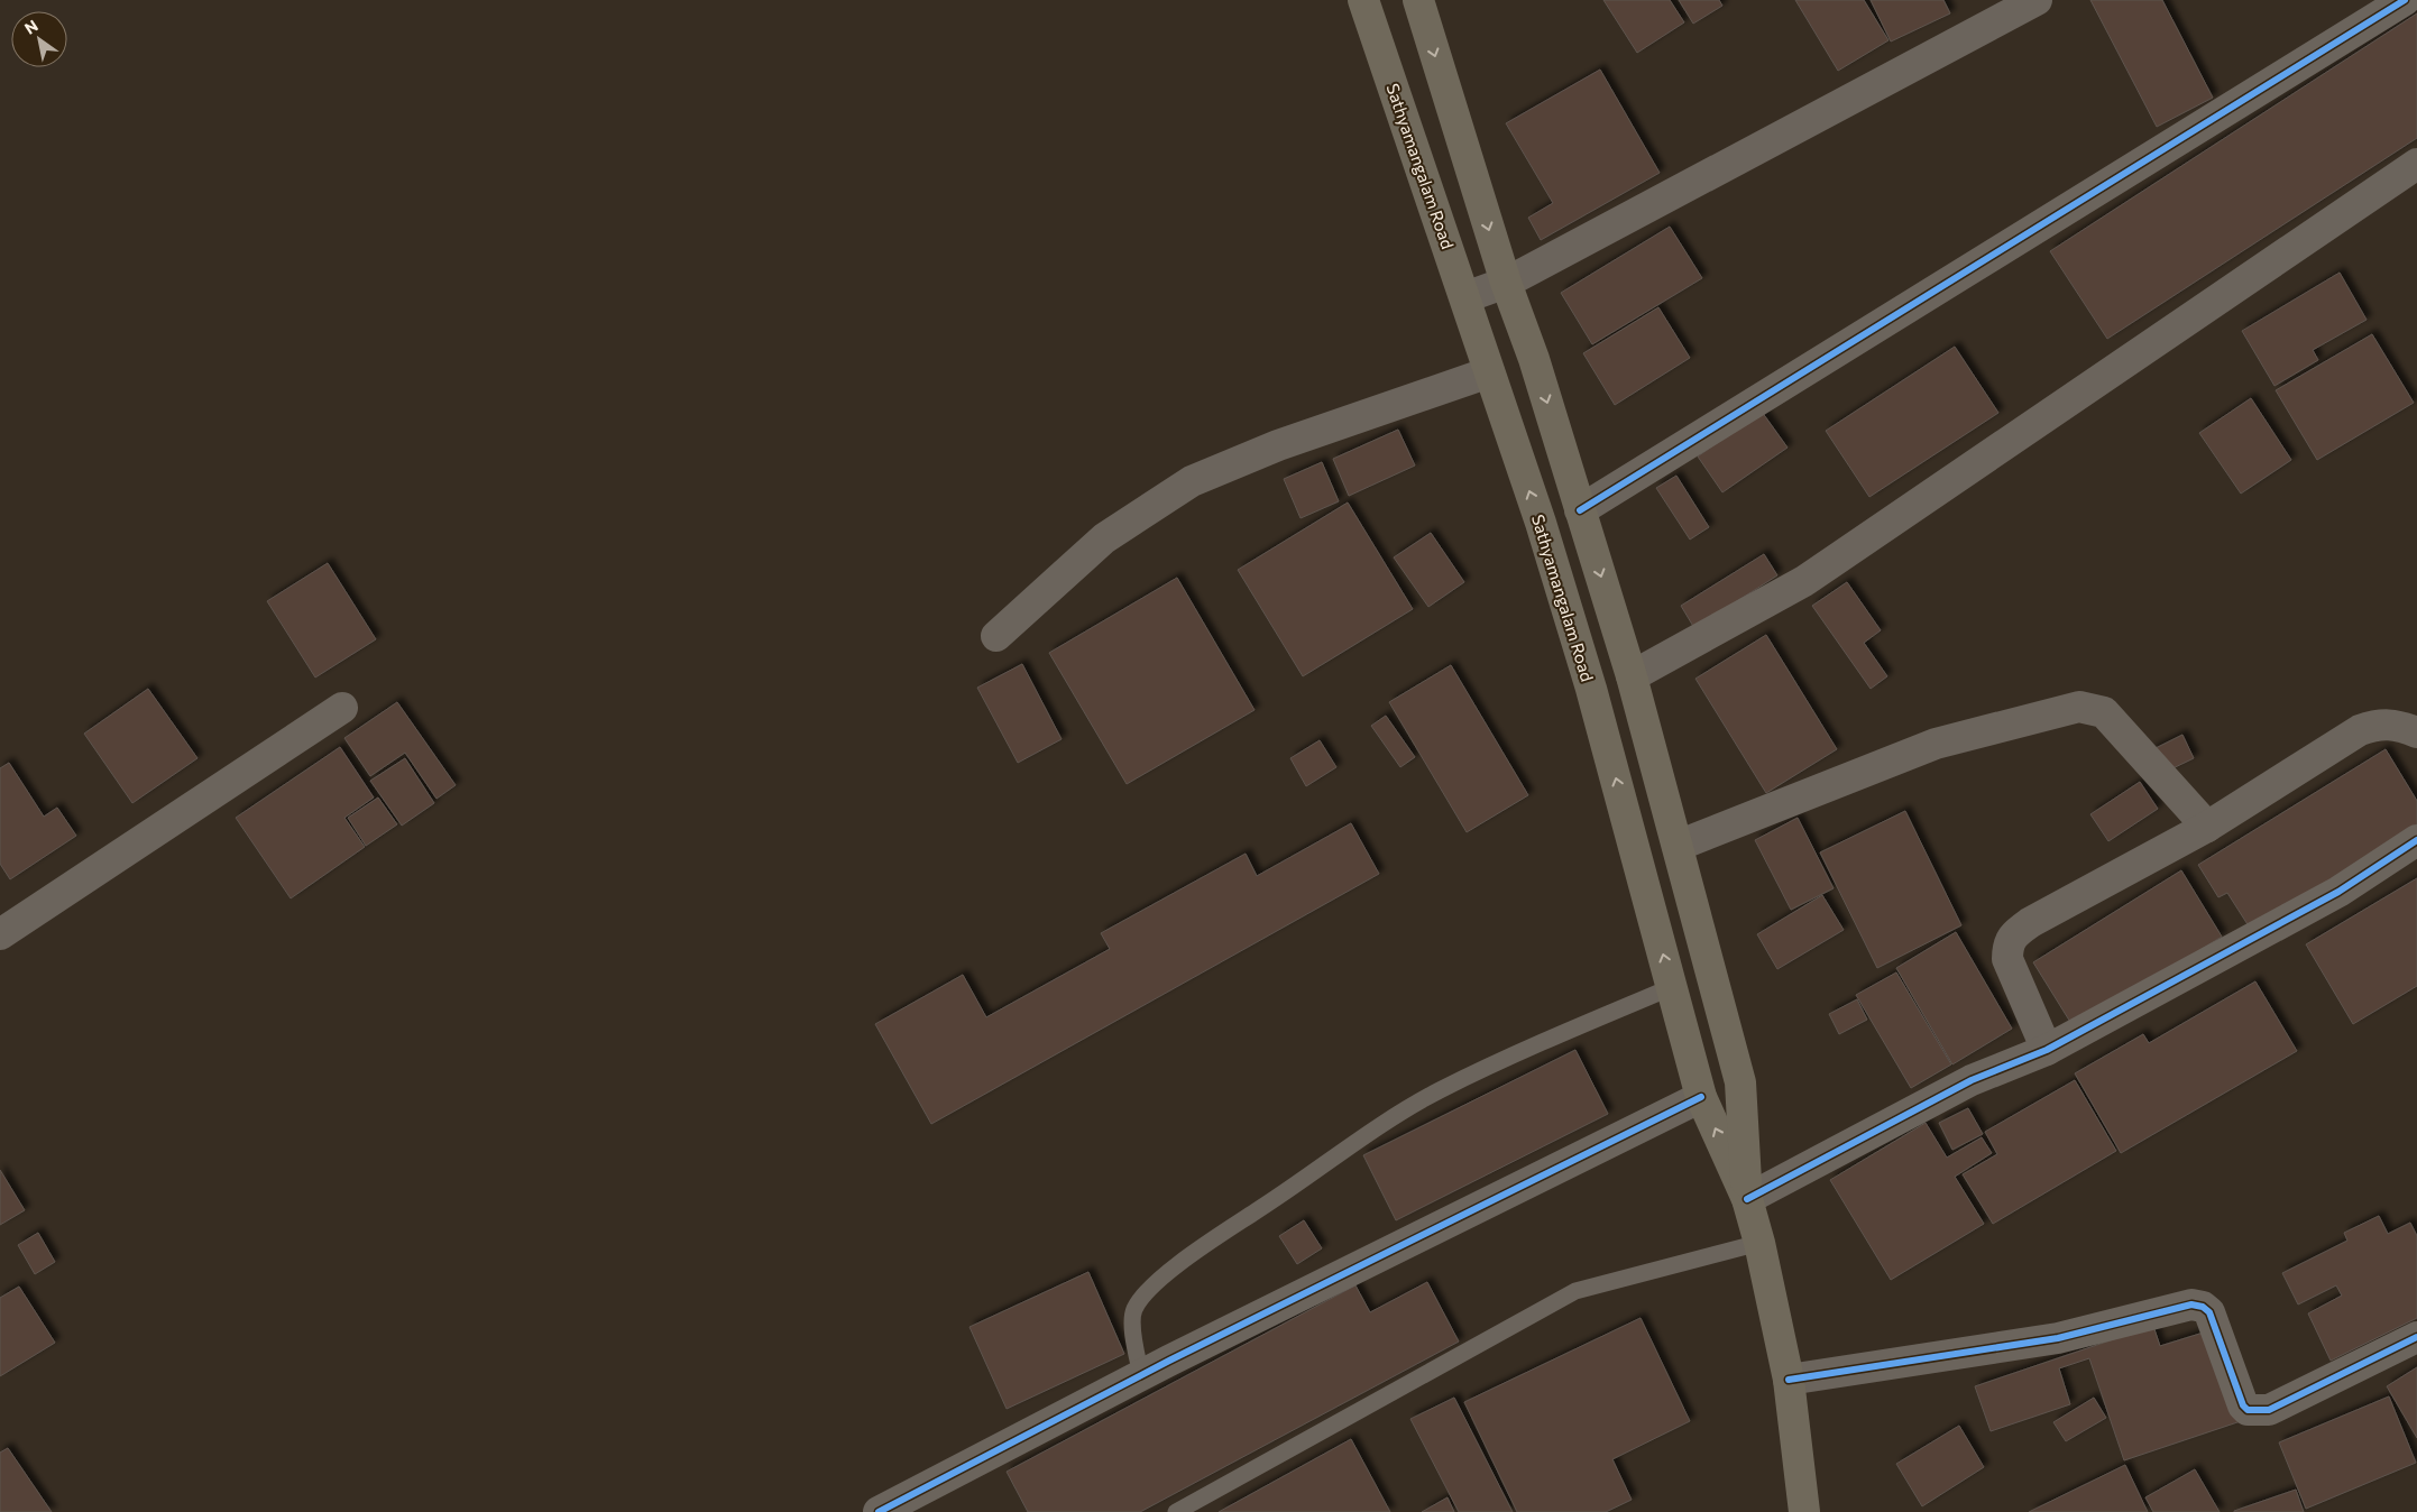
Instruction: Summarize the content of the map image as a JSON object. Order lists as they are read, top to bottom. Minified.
{"streets":{"highway":["Sathyamangalam Road"]},"north":"top left"}
